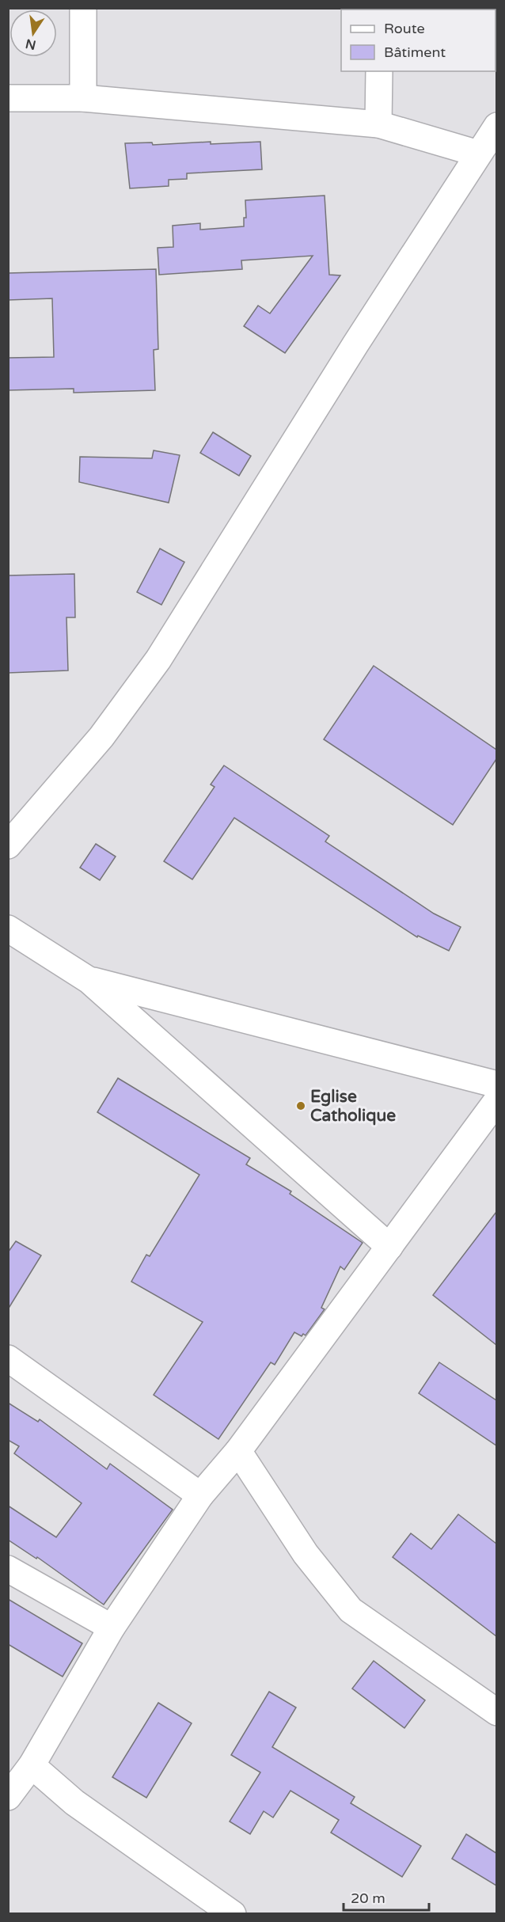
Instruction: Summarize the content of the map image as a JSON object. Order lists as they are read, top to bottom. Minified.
{"places":["Eglise Catholique"],"legend":["Route","Bâtiment"],"scale_bar":"20 m","north":"bottom"}
